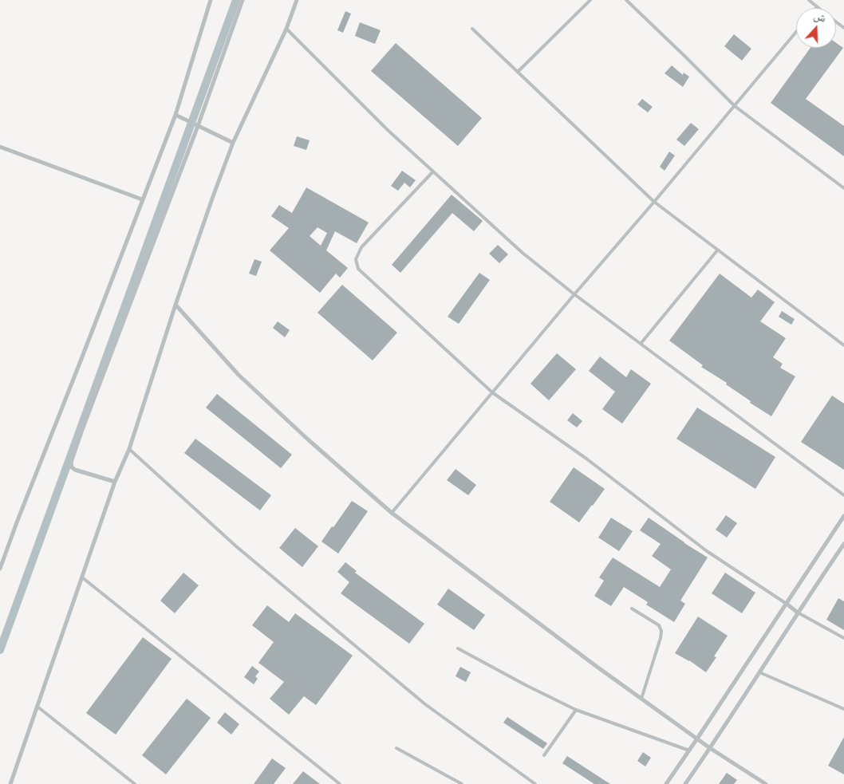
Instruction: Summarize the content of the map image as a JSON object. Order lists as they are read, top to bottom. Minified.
{"north":"top"}
